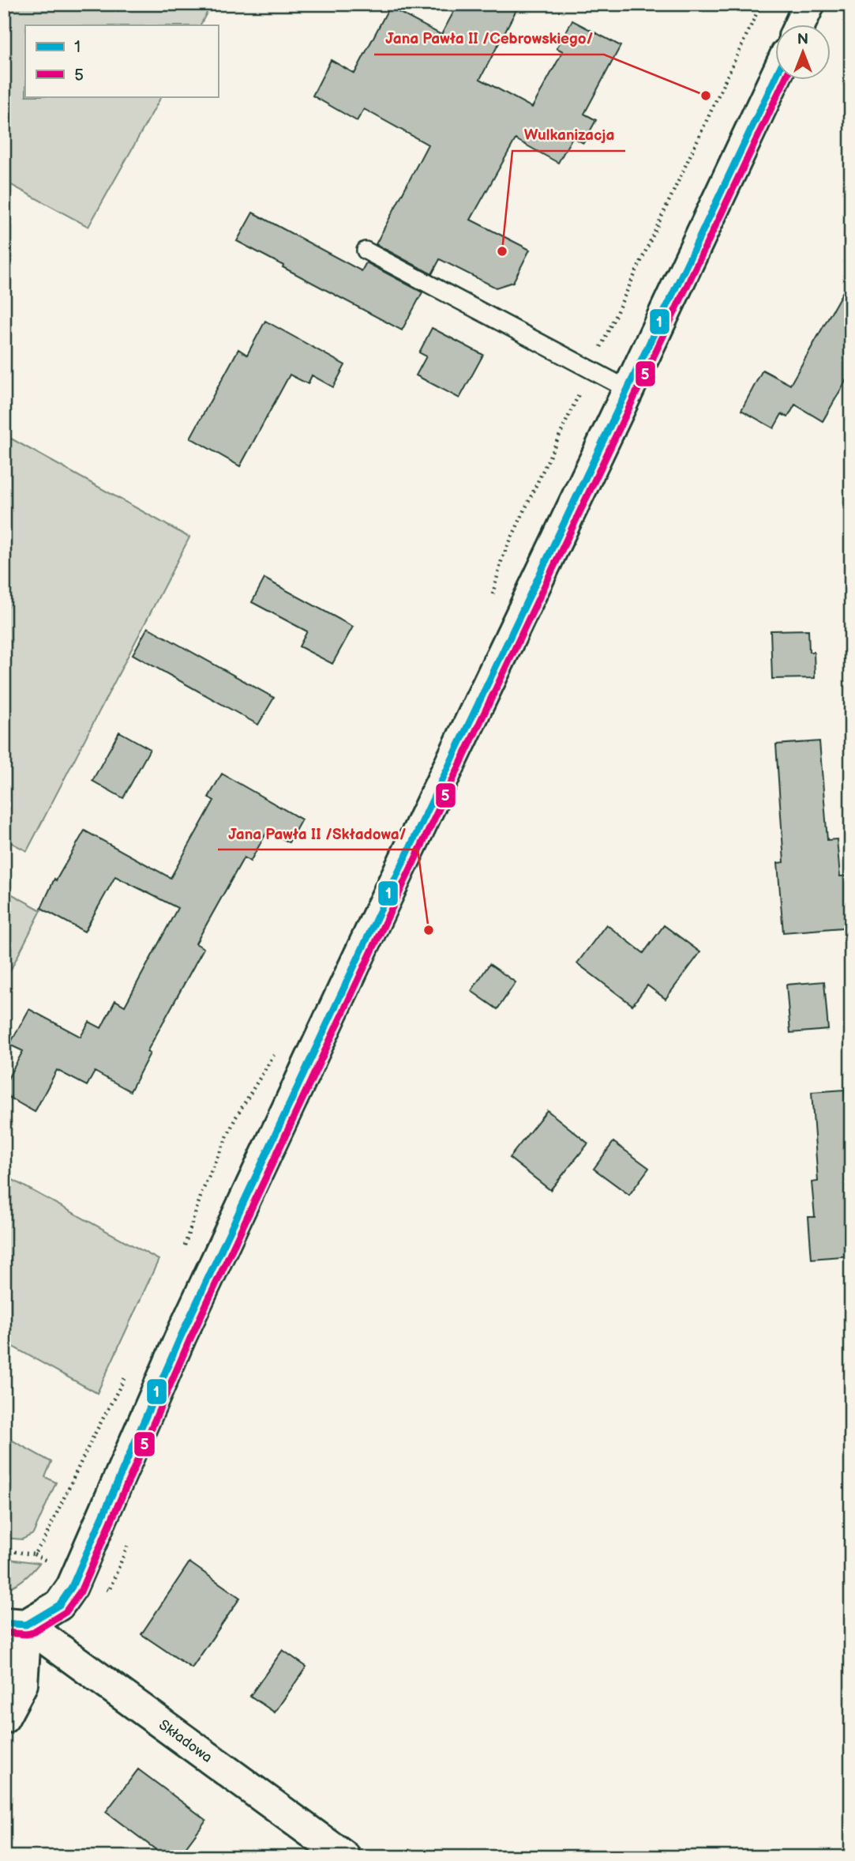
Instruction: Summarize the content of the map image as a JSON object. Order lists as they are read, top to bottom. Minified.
{"streets":{"street":["Składowa"]},"places":["Jana Pawła II /Cebrowskiego/","Wulkanizacja","Jana Pawła II /Składowa/"],"lines":["transit line 1","transit line 5"],"legend":["1","5"],"north":"top"}
